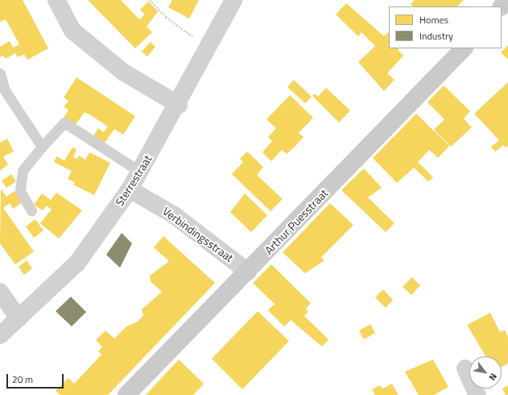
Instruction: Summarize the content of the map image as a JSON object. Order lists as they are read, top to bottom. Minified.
{"streets":{"street":["Sterrestraat","Arthur Puesstraat","Verbindingsstraat"]},"crossings":[["Sterrestraat","Verbindingsstraat"],["Arthur Puesstraat","Verbindingsstraat"]],"legend":["Homes","Industry"],"scale_bar":"20 m","north":"bottom right"}
